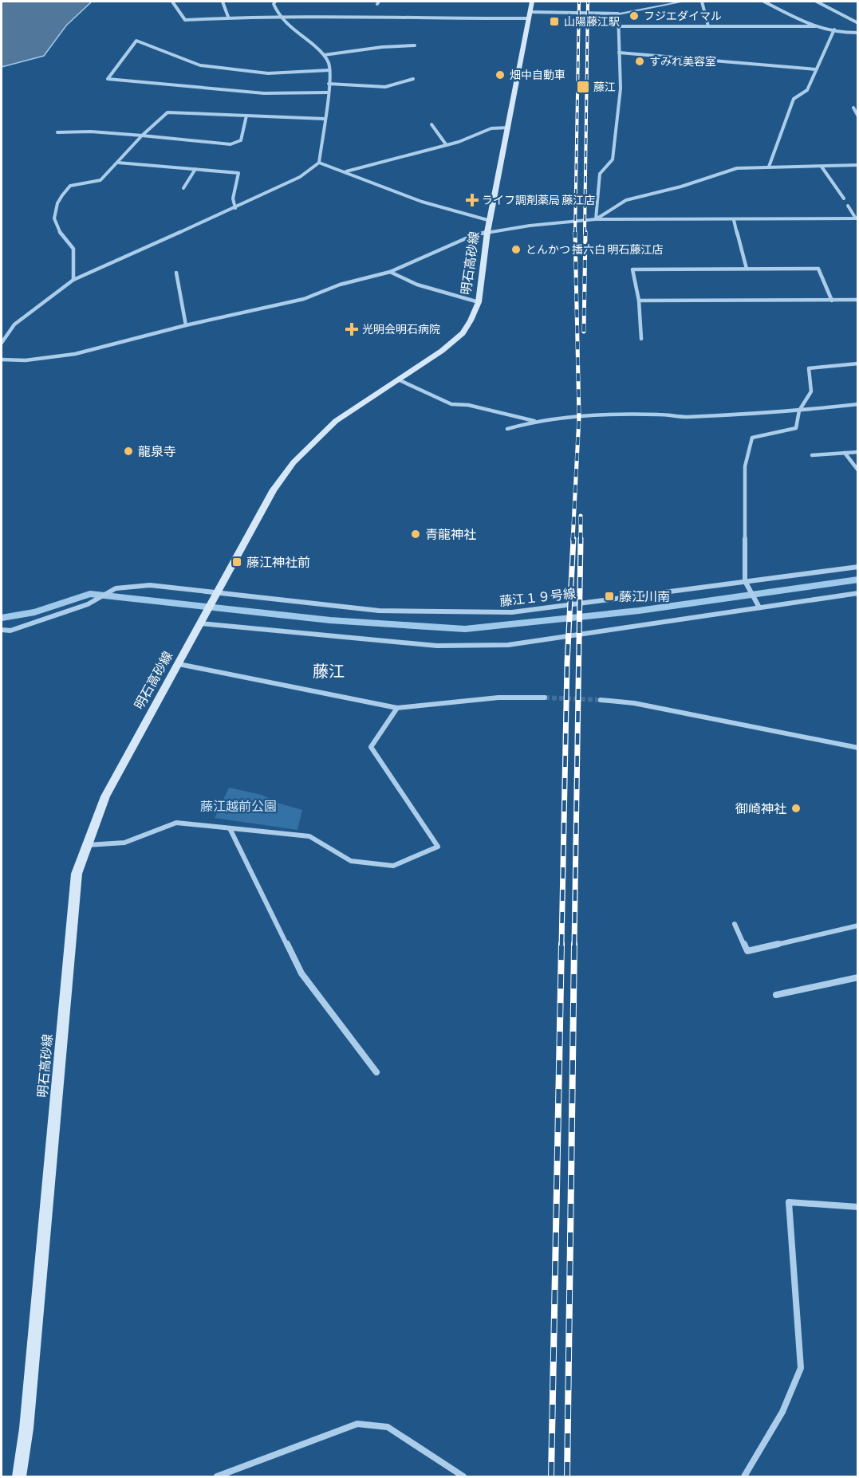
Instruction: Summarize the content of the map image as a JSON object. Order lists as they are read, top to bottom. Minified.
{"streets":{"main road":["明石高砂線"],"street":["藤江１９号線"]},"crossings":[["明石高砂線","藤江１９号線"]],"districts":["藤江"],"parks":["藤江越前公園"],"places":{"other":["フジエダイマル","すみれ美容室","畑中自動車","とんかつ 播六白 明石藤江店","龍泉寺","青龍神社","御崎神社"],"transit":["山陽藤江駅","藤江","藤江神社前","藤江川南"],"health":["ライフ調剤薬局 藤江店","光明会明石病院"]}}
